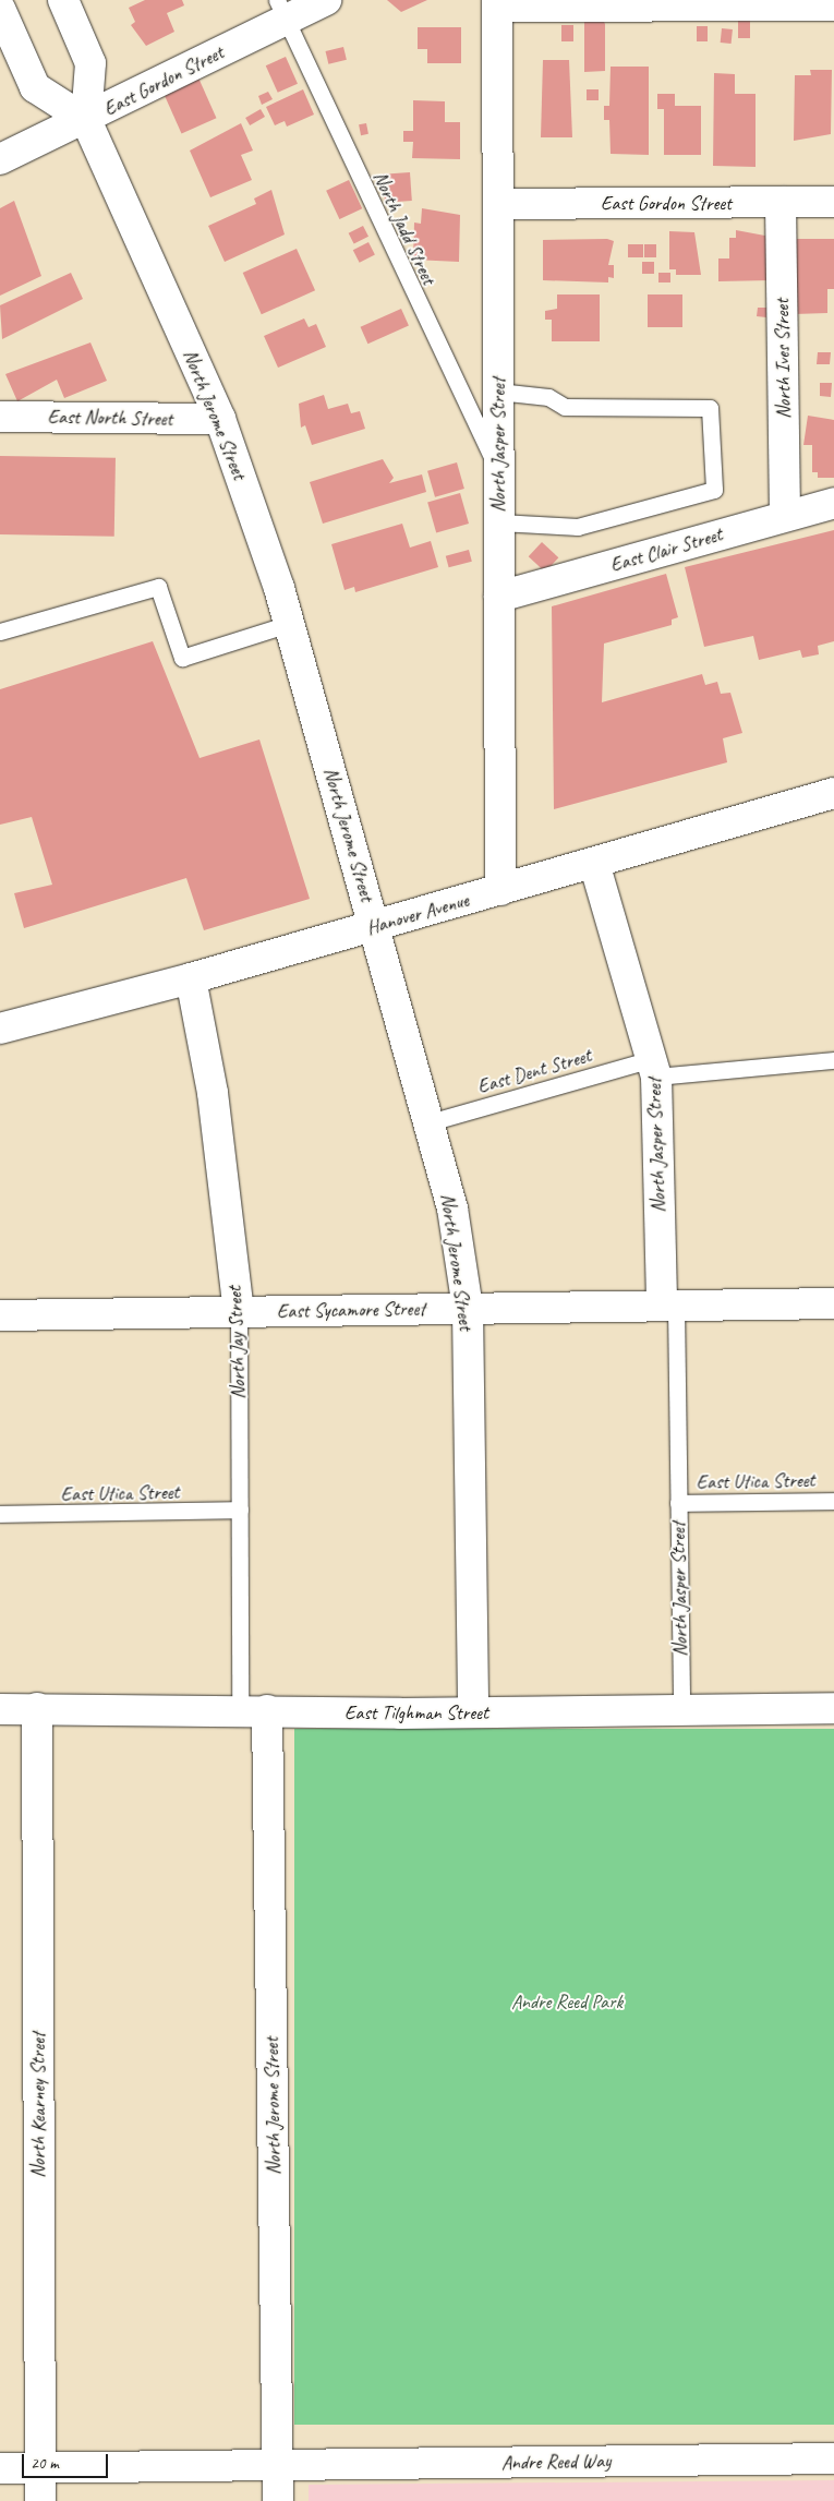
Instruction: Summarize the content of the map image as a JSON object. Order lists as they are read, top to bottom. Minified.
{"streets":{"street":["East Gordon Street","North Ives Street","North Jerome Street","East North Street","North Jasper Street","East Clair Street","Hanover Avenue","East Sycamore Street","North Jay Street","East Tilghman Street","North Kearney Street","Andre Reed Way"],"lane":["North Jadd Street","East Dent Street","East Utica Street"]},"crossings":[["East Gordon Street","North Jadd Street"],["East Gordon Street","North Ives Street"],["East Gordon Street","North Jerome Street"],["East Gordon Street","North Jasper Street"],["North Jadd Street","North Jasper Street"],["North Ives Street","East Clair Street"],["North Jerome Street","East North Street"],["North Jerome Street","Hanover Avenue"],["North Jerome Street","East Dent Street"],["North Jerome Street","East Sycamore Street"],["North Jerome Street","North Jay Street"],["North Jerome Street","East Tilghman Street"],["North Jerome Street","Andre Reed Way"],["North Jasper Street","East Clair Street"],["North Jasper Street","Hanover Avenue"],["North Jasper Street","East Dent Street"],["North Jasper Street","East Sycamore Street"],["North Jasper Street","East Utica Street"],["North Jasper Street","East Tilghman Street"],["Hanover Avenue","North Jay Street"],["East Sycamore Street","North Jay Street"],["North Jay Street","East Utica Street"],["North Jay Street","East Tilghman Street"],["East Tilghman Street","North Kearney Street"],["North Kearney Street","Andre Reed Way"]],"parks":["Andre Reed Park"],"scale_bar":"20 m"}
